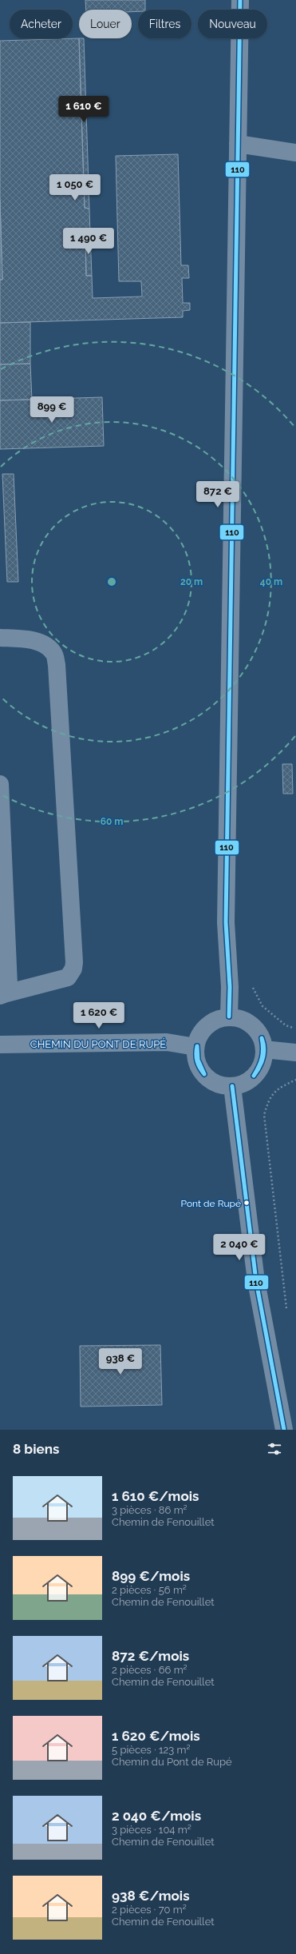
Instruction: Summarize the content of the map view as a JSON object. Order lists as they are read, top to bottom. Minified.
{"streets":{"street":["CHEMIN DU PONT DE RUPÉ"]},"places":["Pont de Rupé"],"lines":["transit line 110"],"page":{"chip":["Acheter","Louer","Filtres","Nouveau"],"price":["1 610 €","1 050 €","1 490 €","899 €","872 €","1 620 €","2 040 €","938 €"],"heading":"8 biens","list":[{"name":"1 610 €/mois","note":"3 pièces · 86 m² · Chemin de Fenouillet"},{"name":"899 €/mois","note":"2 pièces · 56 m² · Chemin de Fenouillet"},{"name":"872 €/mois","note":"2 pièces · 66 m² · Chemin de Fenouillet"},{"name":"1 620 €/mois","note":"5 pièces · 123 m² · Chemin du Pont de Rupé"},{"name":"2 040 €/mois","note":"3 pièces · 104 m² · Chemin de Fenouillet"},{"name":"938 €/mois","note":"2 pièces · 70 m² · Chemin de Fenouillet"}]},"rings":["20 m","40 m","60 m"]}
